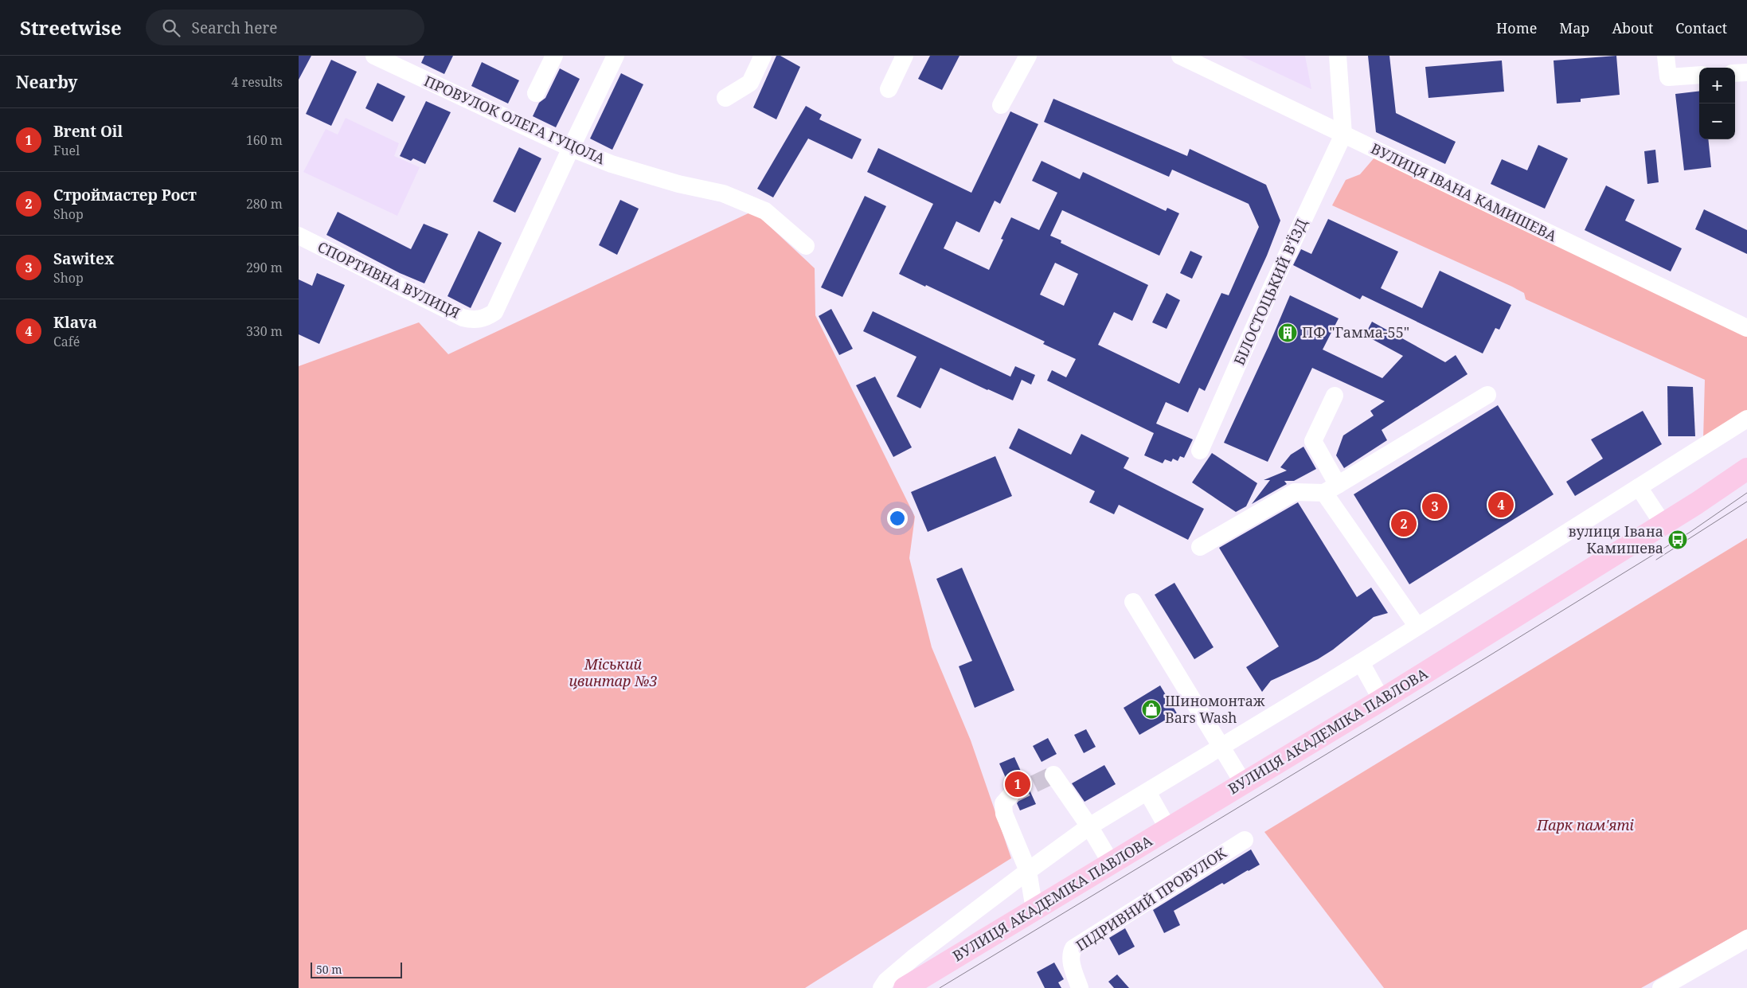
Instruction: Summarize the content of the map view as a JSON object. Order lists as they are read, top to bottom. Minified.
{"streets":{"main road":["ВУЛИЦЯ АКАДЕМІКА ПАВЛОВА"],"street":["ПРОВУЛОК ОЛЕГА ГУЦОЛА","ВУЛИЦЯ ІВАНА КАМИШЕВА","СПОРТИВНА ВУЛИЦЯ","БІЛОСТОЦЬКИЙ В’ЇЗД","ПІДРИВНИЙ ПРОВУЛОК"]},"crossings":[["ПРОВУЛОК ОЛЕГА ГУЦОЛА","СПОРТИВНА ВУЛИЦЯ"],["ВУЛИЦЯ ІВАНА КАМИШЕВА","БІЛОСТОЦЬКИЙ В’ЇЗД"]],"parks":["Міський цвинтар №3","Парк пам'яті"],"places":{"building":["ПФ \"Гамма-55\""],"bus stop":["вулиця Івана Камишева"],"shop":["Шиномонтаж Bars Wash"]},"scale_bar":"50 m","page":{"header":"Streetwise","search":"Search here","nav":["Home","Map","About","Contact"],"heading":["Nearby","4 results"],"map_buttons":["+","−"],"list":[{"mark":"1","name":"Brent Oil","note":"Fuel","value":"160 m"},{"mark":"2","name":"Строймастер Рост","note":"Shop","value":"280 m"},{"mark":"3","name":"Sawitex","note":"Shop","value":"290 m"},{"mark":"4","name":"Klava","note":"Café","value":"330 m"}],"pins":["4","3","2","1"],"scale":"50 m"}}
